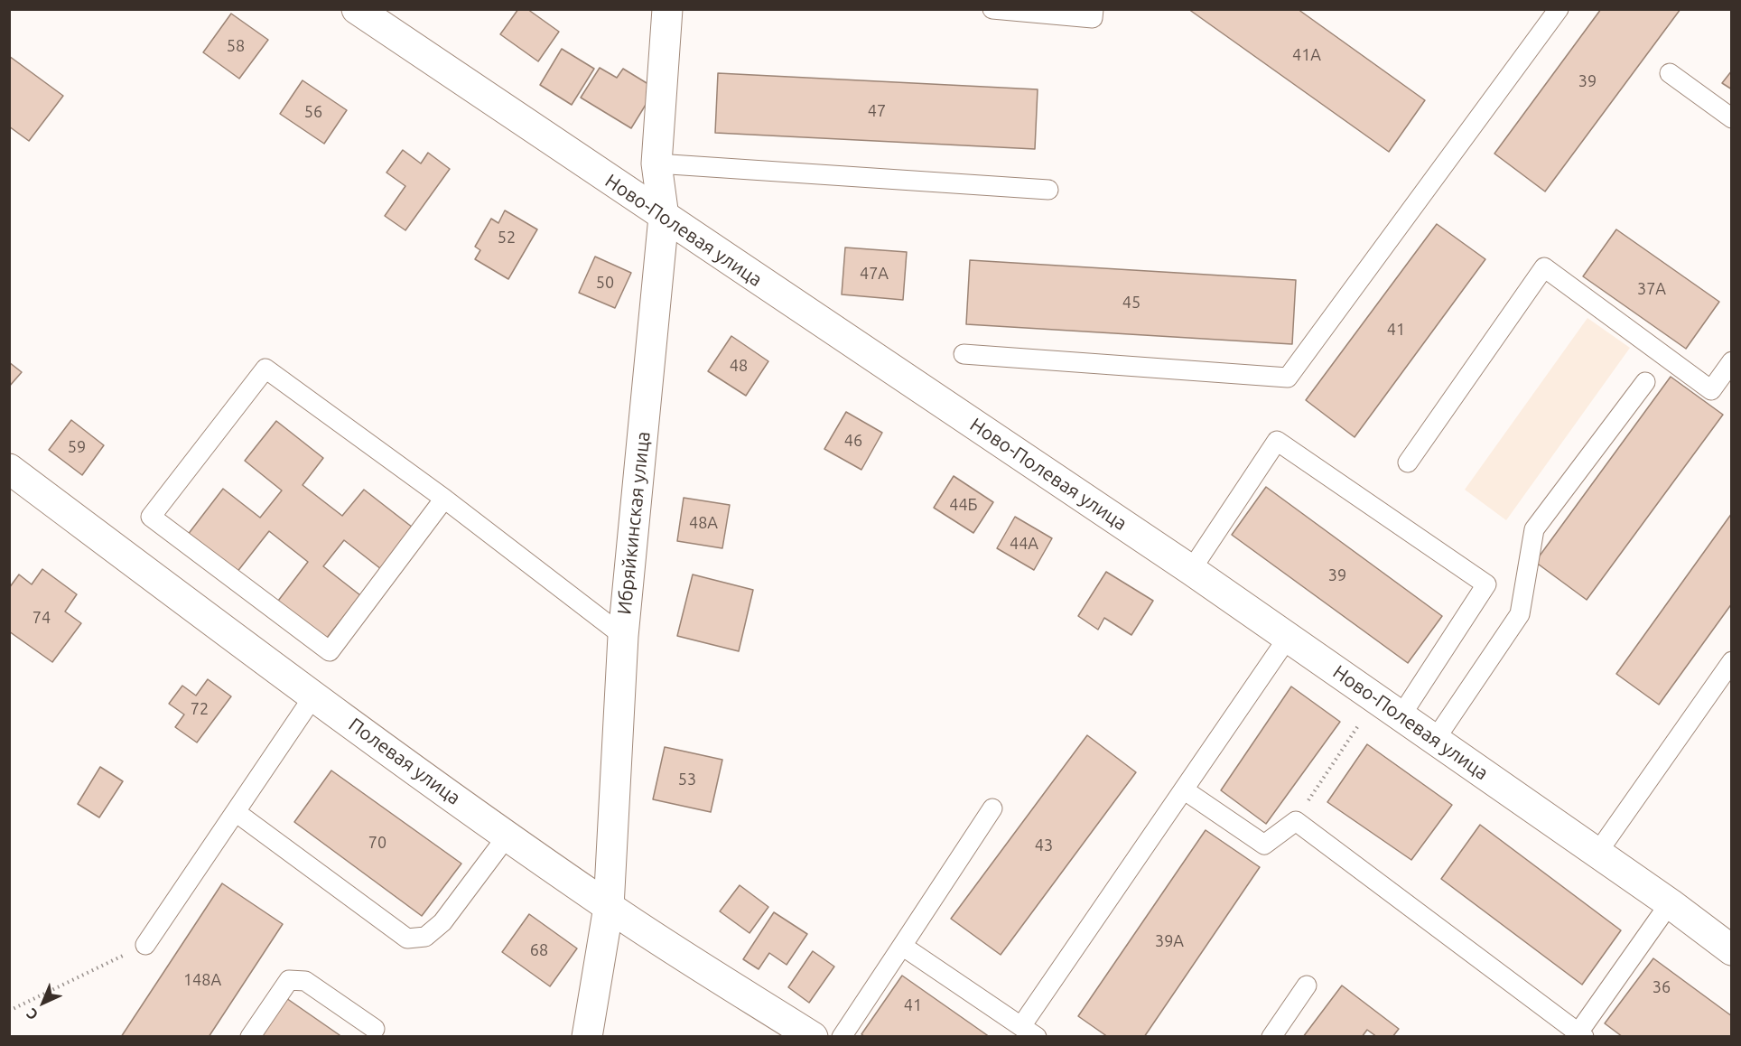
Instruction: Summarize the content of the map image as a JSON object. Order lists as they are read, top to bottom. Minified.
{"streets":{"street":["Ново-Полевая улица","Ибряйкинская улица","Полевая улица"]},"crossings":[["Ново-Полевая улица","Ибряйкинская улица"],["Ибряйкинская улица","Полевая улица"]],"house_numbers":["58","41А","39","47","56","52","47А","50","37А","45","41","48","46","59","44Б","48А","44А","39","74","72","53","70","43","39А","68","148А","36","41"],"north":"bottom left"}
